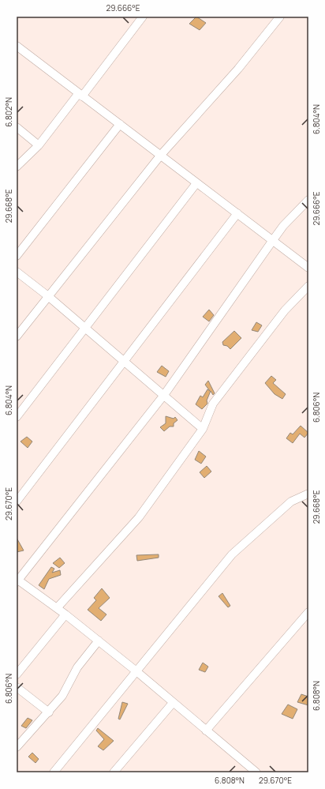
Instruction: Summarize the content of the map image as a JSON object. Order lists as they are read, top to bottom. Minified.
{"coordinates":["29.666°E","6.802°N","6.804°N","29.668°E","6.806°N","29.670°E","6.808°N"]}
